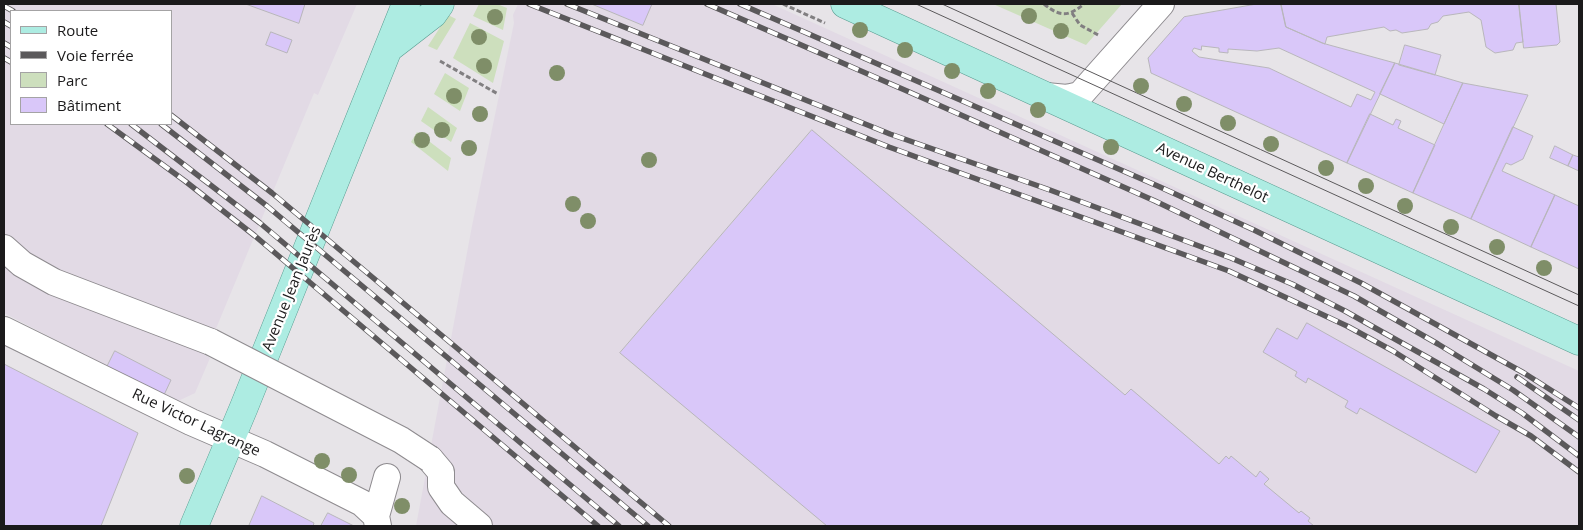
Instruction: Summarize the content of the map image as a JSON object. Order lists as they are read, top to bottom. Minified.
{"streets":{"main road":["Avenue Berthelot","Avenue Jean Jaurès"],"street":["Rue Victor Lagrange"]},"crossings":[["Avenue Jean Jaurès","Rue Victor Lagrange"]],"legend":["Route","Voie ferrée","Parc","Bâtiment"]}
